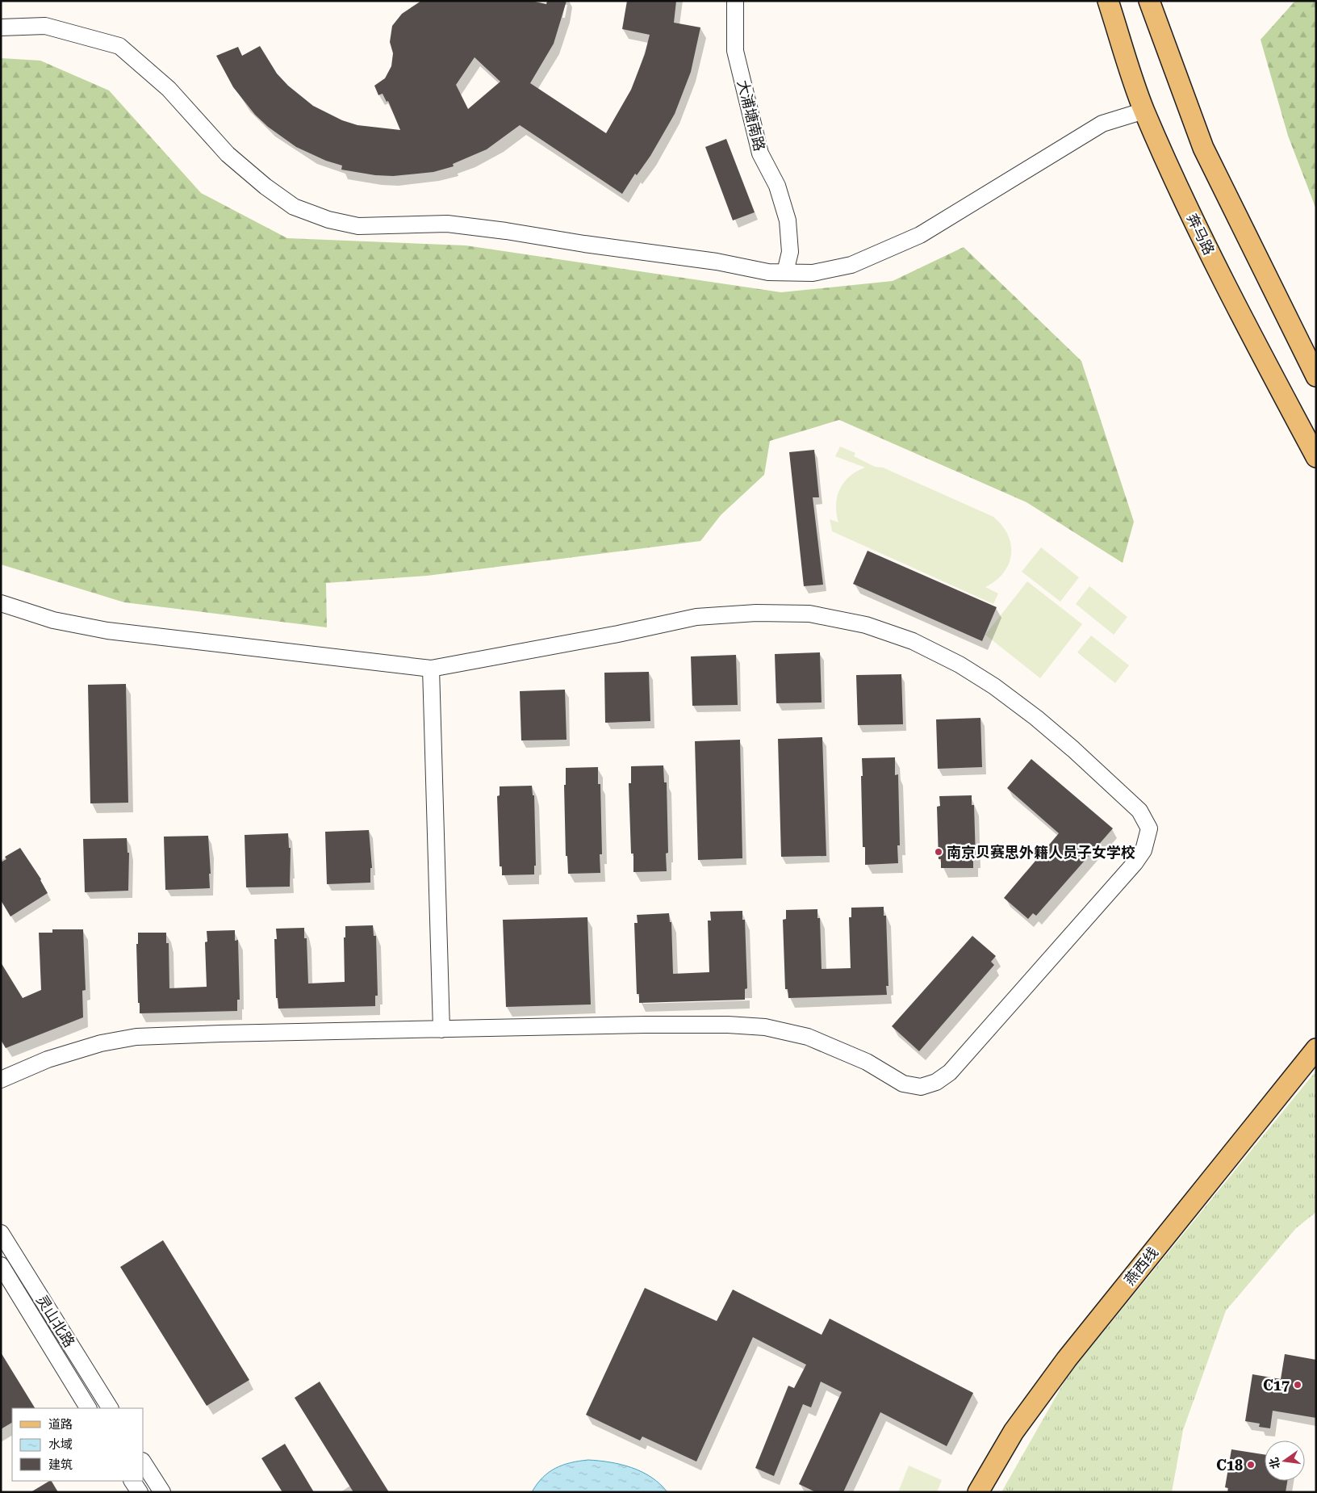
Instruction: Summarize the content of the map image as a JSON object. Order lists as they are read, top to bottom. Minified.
{"streets":{"main road":["奔马路","燕西线"],"street":["大浦塘南路","灵山北路"]},"places":["南京贝赛思外籍人员子女学校","C17","C18"],"legend":["道路","水域","建筑"],"north":"left"}
